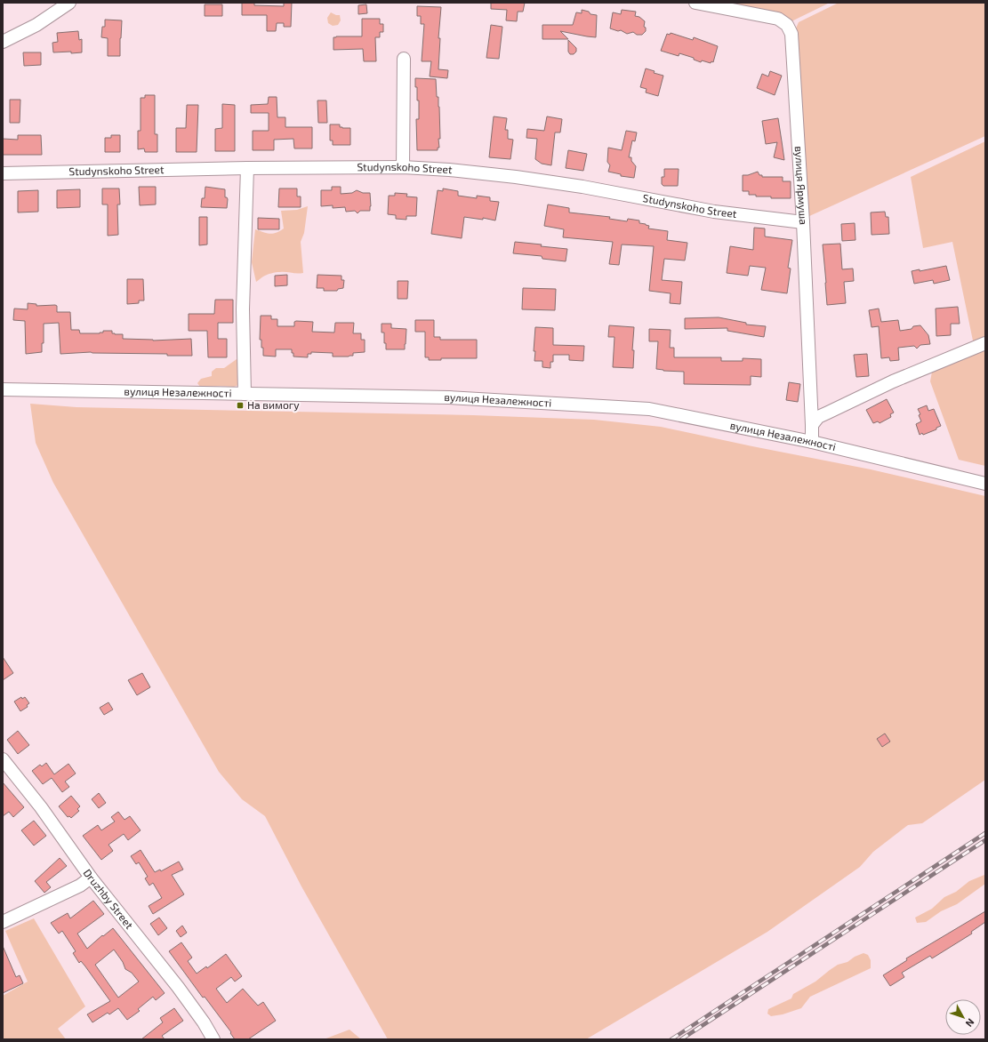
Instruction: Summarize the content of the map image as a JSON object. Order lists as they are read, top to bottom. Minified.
{"streets":{"street":["Studynskoho Street","вулиця Ярмуша","вулиця Незалежності","Druzhby Street"]},"crossings":[["Studynskoho Street","вулиця Ярмуша"],["вулиця Ярмуша","вулиця Незалежності"]],"places":{"transit":["На вимогу"]},"north":"bottom right"}
